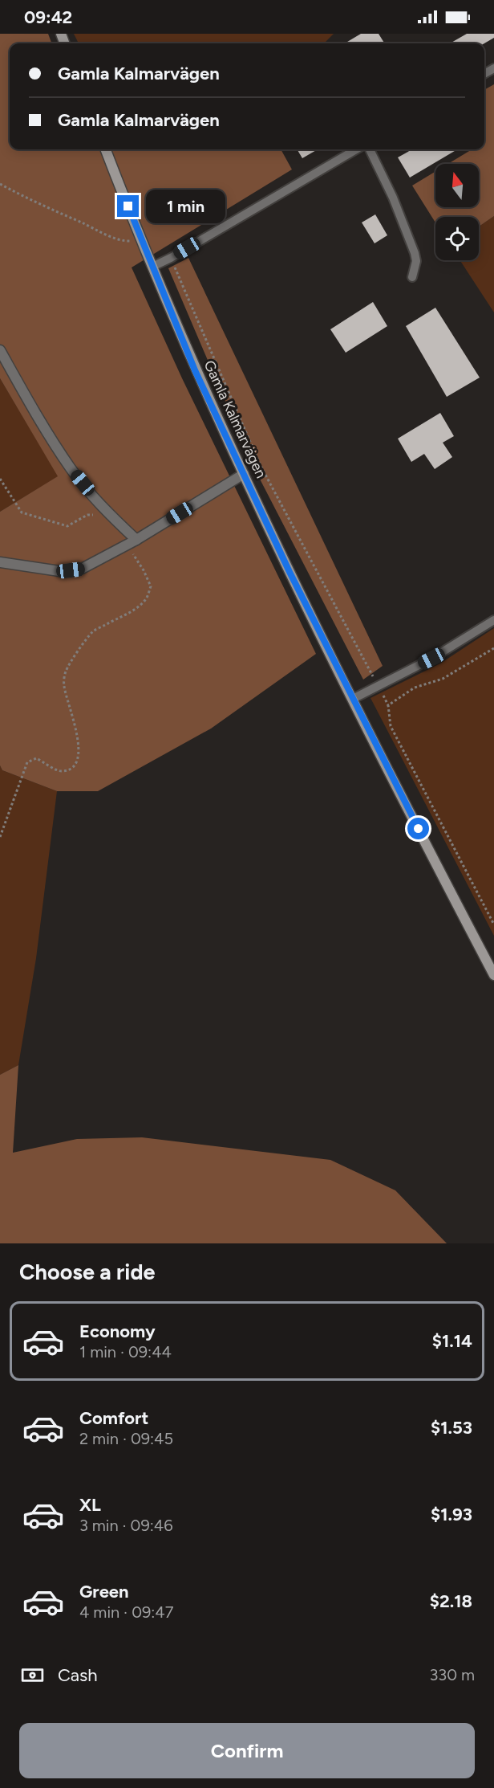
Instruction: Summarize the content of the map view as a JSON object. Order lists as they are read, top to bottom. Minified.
{"streets":{"street":["Gamla Kalmarvägen"]},"north":"top","page":{"status":"09:42","banner":["Gamla Kalmarvägen","Gamla Kalmarvägen"],"bubble":"1 min","heading":"Choose a ride","list":[{"name":"Economy","note":"1 min · 09:44","value":"$1.14"},{"name":"Comfort","note":"2 min · 09:45","value":"$1.53"},{"name":"XL","note":"3 min · 09:46","value":"$1.93"},{"name":"Green","note":"4 min · 09:47","value":"$2.18"}],"pay":["Cash","330 m"],"buttons":"Confirm"}}
